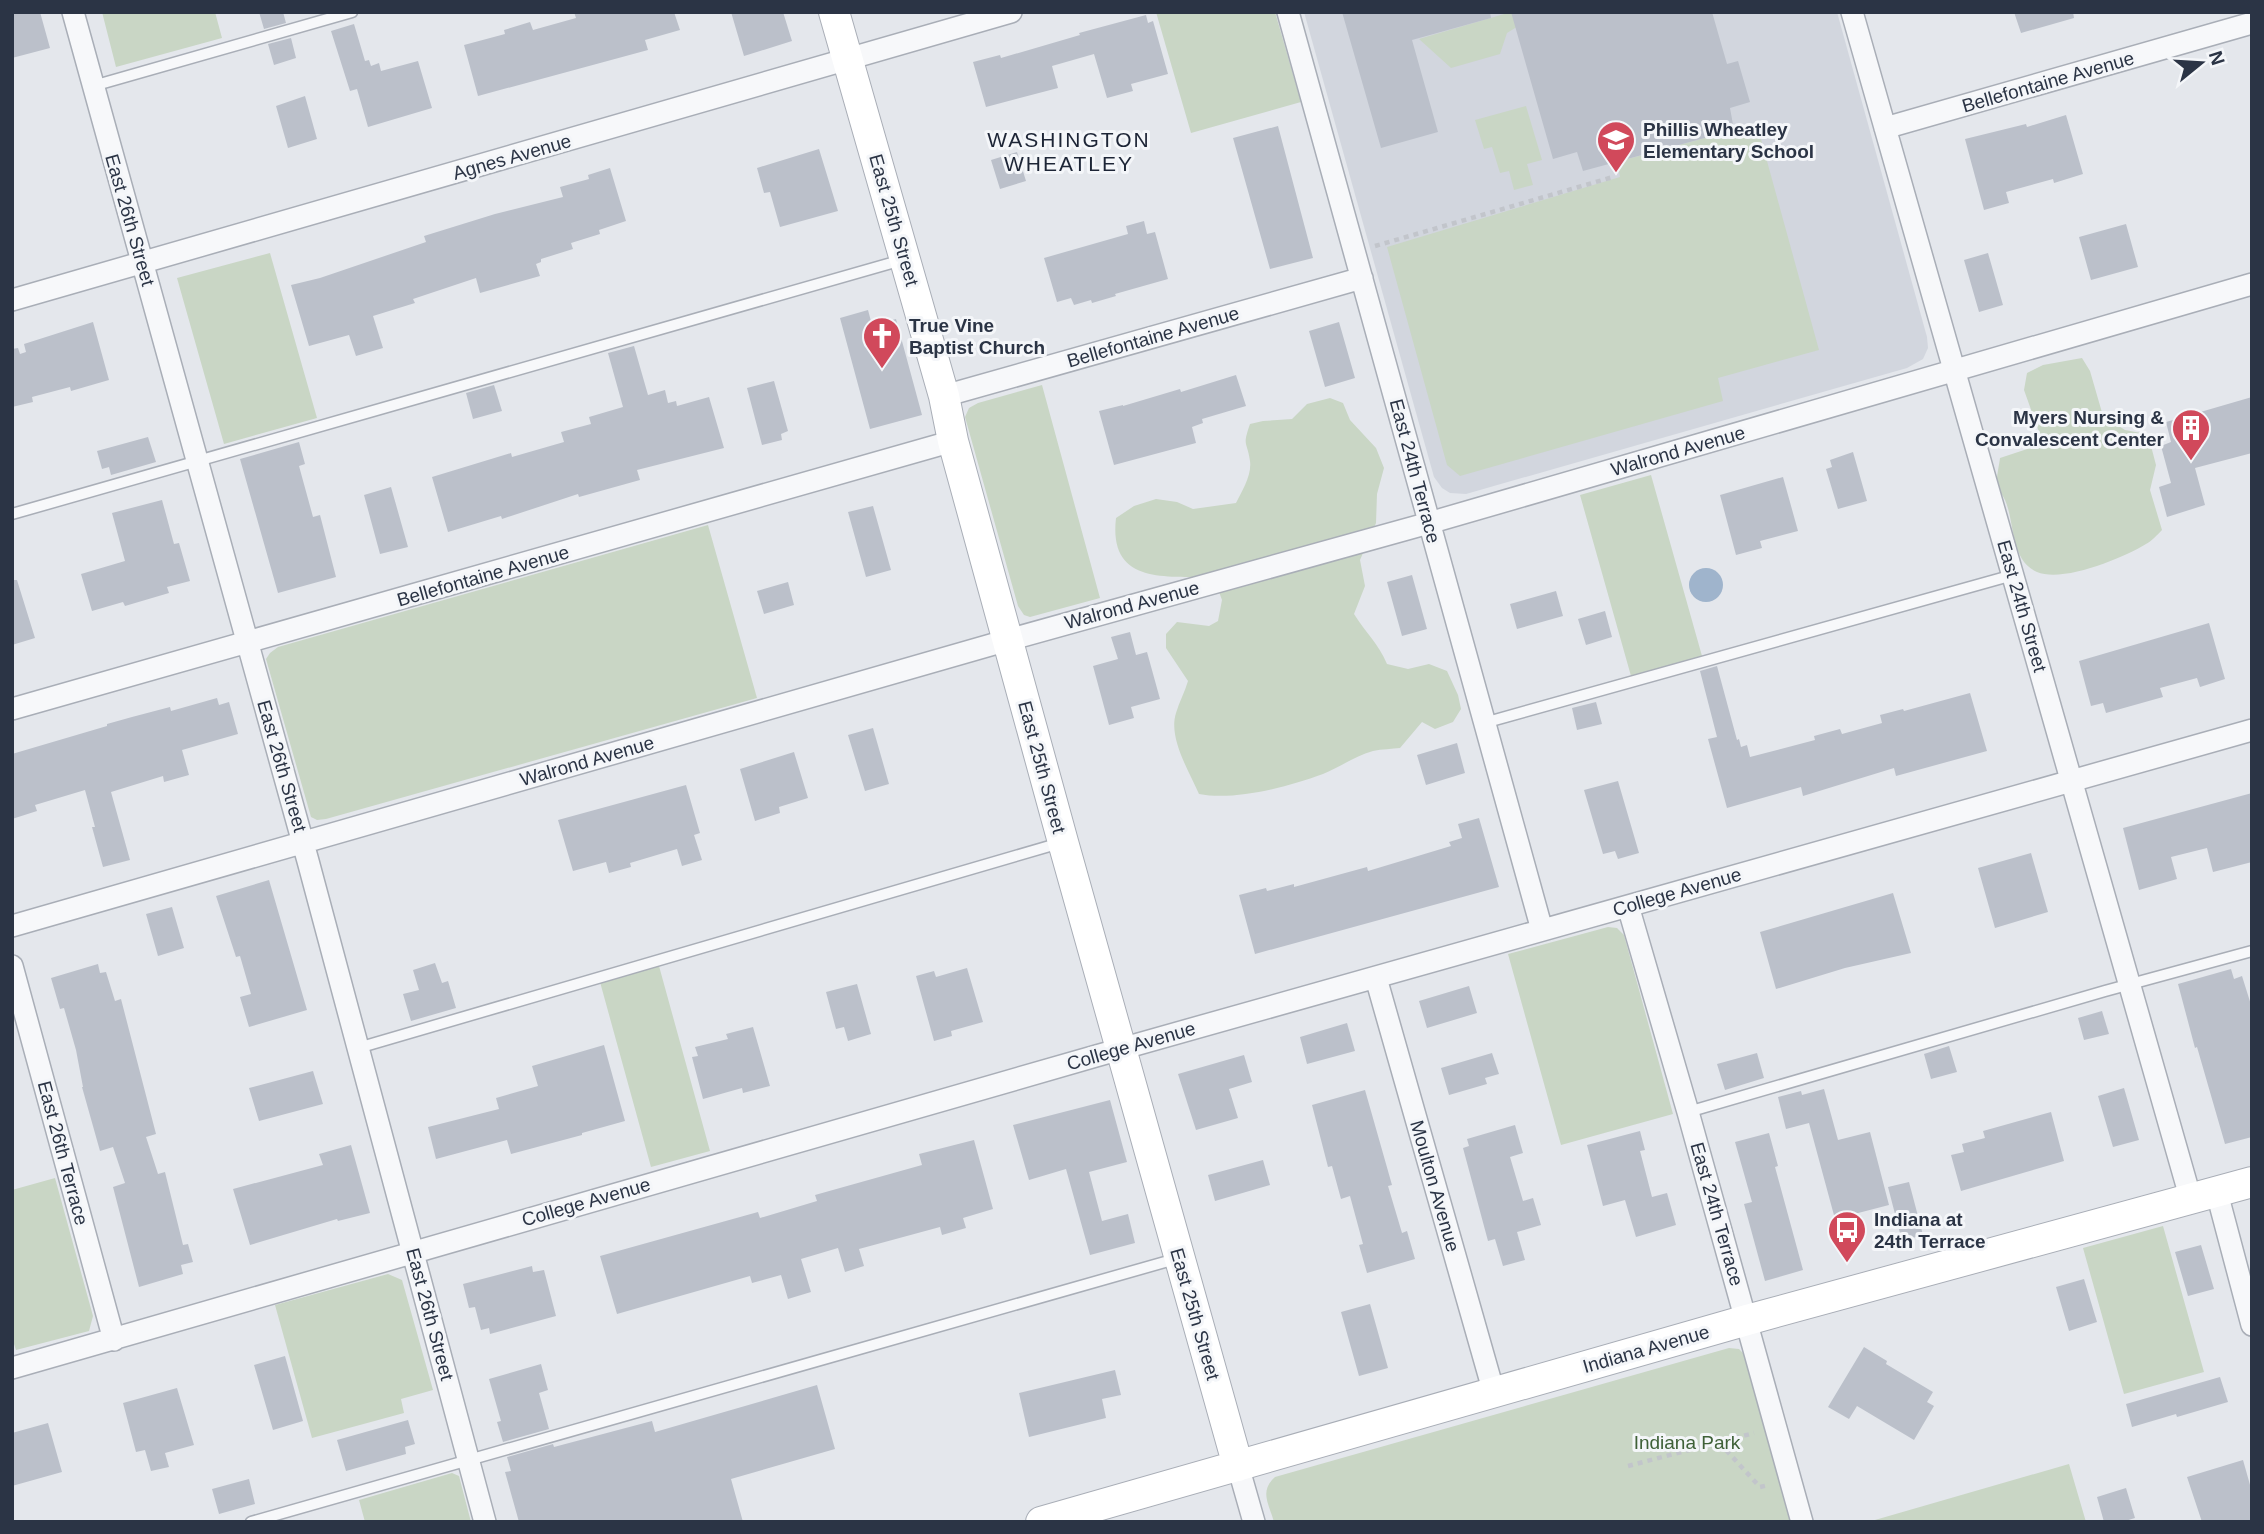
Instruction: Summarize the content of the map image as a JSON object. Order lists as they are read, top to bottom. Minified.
{"streets":{"street":["Bellefontaine Avenue","Agnes Avenue","East 26th Street","East 25th Street","Walrond Avenue","East 24th Terrace","East 24th Street","College Avenue","East 26th Terrace","Moulton Avenue","Indiana Avenue"]},"crossings":[["Bellefontaine Avenue","East 26th Street"],["Bellefontaine Avenue","East 25th Street"],["Bellefontaine Avenue","East 24th Terrace"],["Bellefontaine Avenue","East 24th Street"],["Agnes Avenue","East 26th Street"],["Agnes Avenue","East 25th Street"],["East 26th Street","Walrond Avenue"],["East 26th Street","College Avenue"],["East 25th Street","Walrond Avenue"],["East 25th Street","College Avenue"],["East 25th Street","Indiana Avenue"],["Walrond Avenue","East 24th Terrace"],["Walrond Avenue","East 24th Street"],["East 24th Terrace","College Avenue"],["East 24th Terrace","Indiana Avenue"],["East 24th Street","College Avenue"],["East 24th Street","Indiana Avenue"],["College Avenue","East 26th Terrace"],["College Avenue","Moulton Avenue"],["Moulton Avenue","Indiana Avenue"]],"districts":["WASHINGTON WHEATLEY"],"parks":["Indiana Park"],"places":{"school or university":["Phillis Wheatley Elementary School"],"church":["True Vine Baptist Church"],"building":["Myers Nursing & Convalescent Center"],"bus stop":["Indiana at 24th Terrace"]},"north":"right"}
